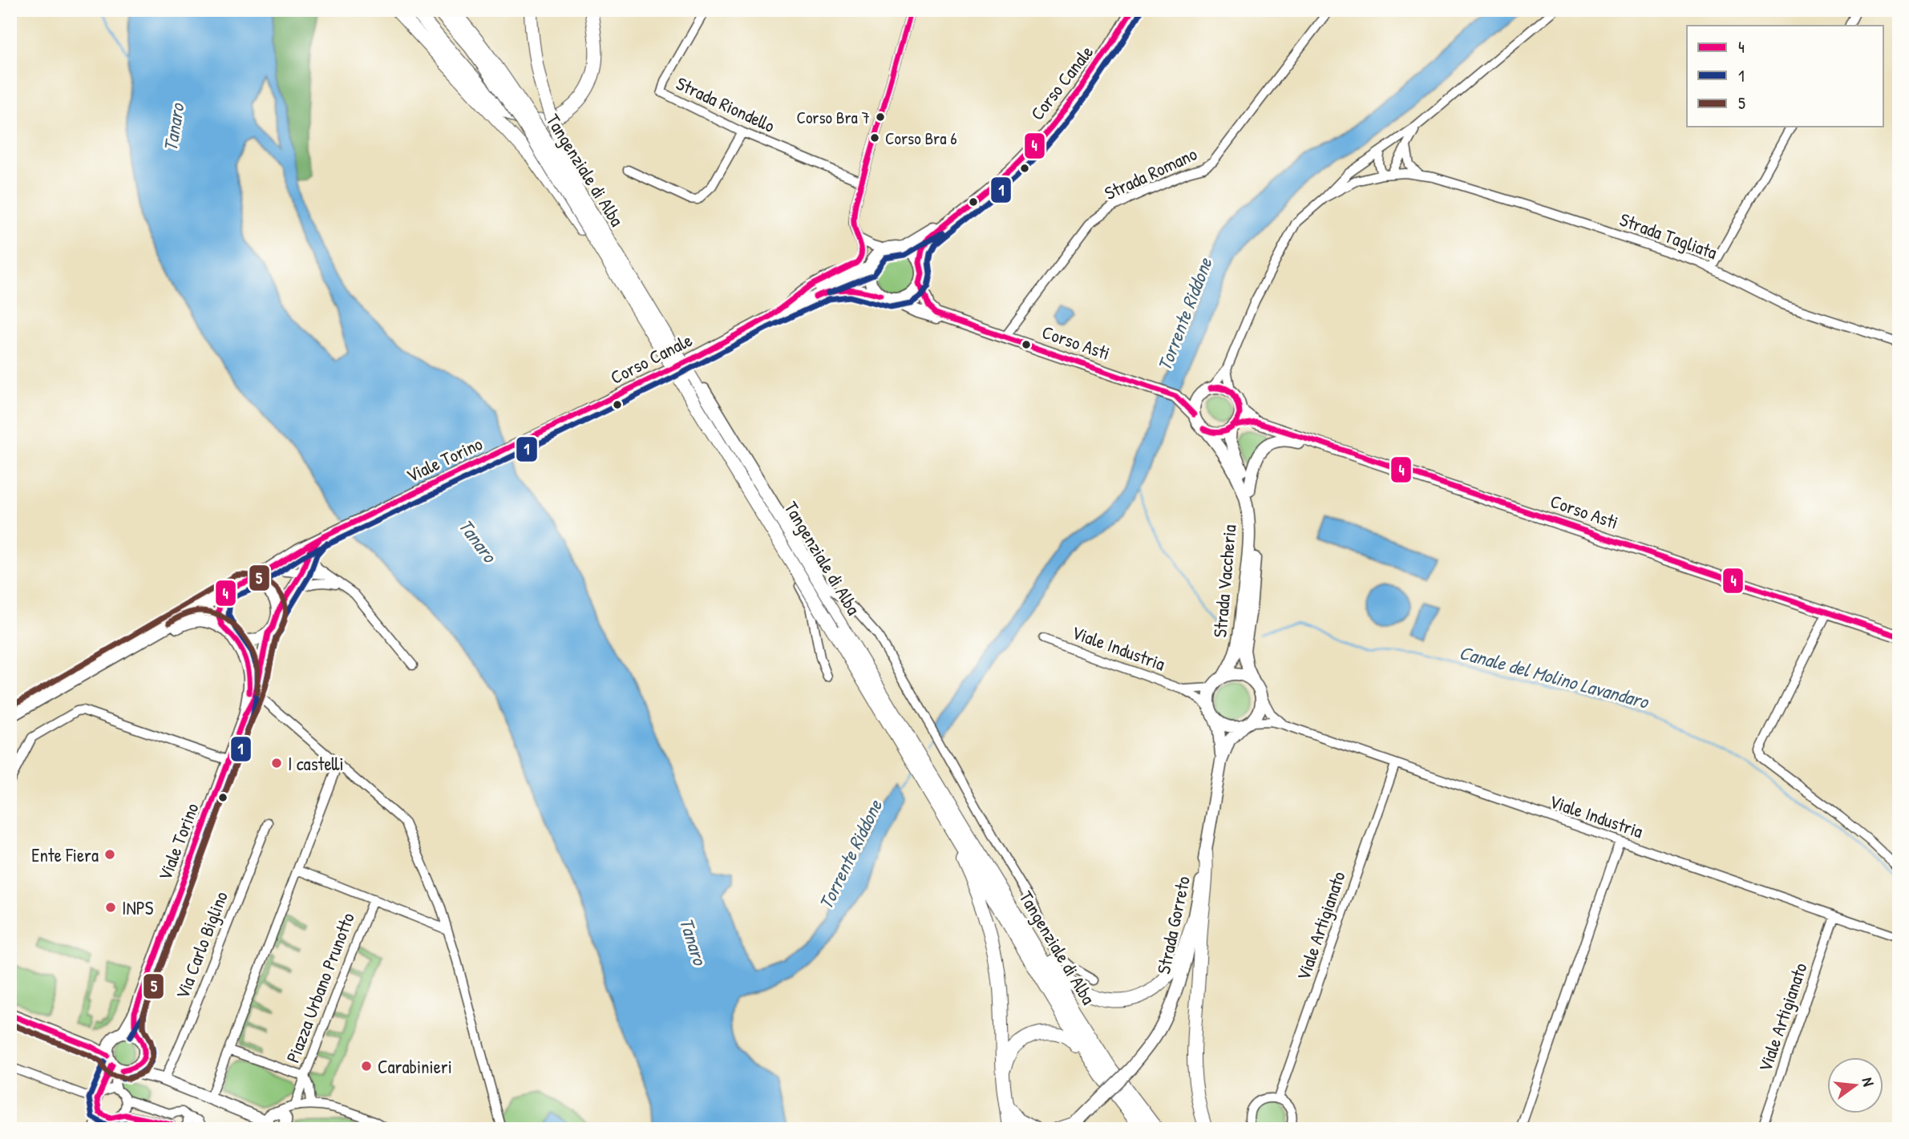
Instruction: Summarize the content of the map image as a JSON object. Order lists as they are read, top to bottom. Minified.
{"streets":{"highway":["Tangenziale di Alba"],"main road":["Corso Canale","Corso Asti","Viale Torino","Strada Vaccheria","Strada Gorreto"],"street":["Strada Riondello","Strada Romano","Strada Tagliata","Viale Industria","Viale Artigianato","Via Carlo Biglino","Piazza Urbano Prunotto"]},"crossings":[["Corso Canale","Corso Asti"],["Corso Canale","Viale Torino"],["Strada Romano","Corso Asti"],["Strada Tagliata","Strada Vaccheria"],["Strada Vaccheria","Viale Industria"],["Strada Vaccheria","Strada Gorreto"],["Viale Industria","Strada Gorreto"],["Viale Industria","Viale Artigianato"]],"water":["Tanaro","Torrente Riddone","Canale del Molino Lavandaro"],"places":["Corso Bra 7","Corso Bra 6","I castelli","Ente Fiera","INPS","Carabinieri"],"lines":["transit line 4","transit line 1","transit line 5"],"legend":["4","1","5"],"north":"right"}
